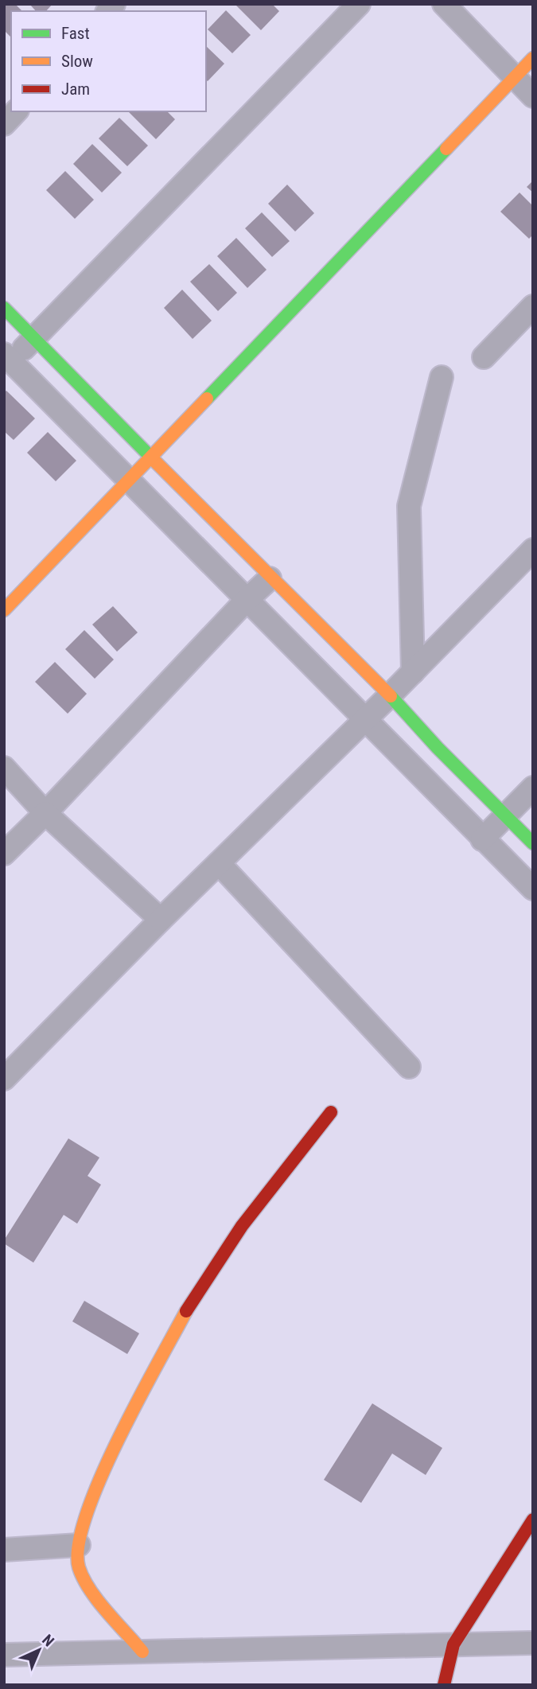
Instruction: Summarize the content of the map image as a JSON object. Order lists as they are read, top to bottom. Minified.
{"legend":["Fast","Slow","Jam"],"north":"top right"}
